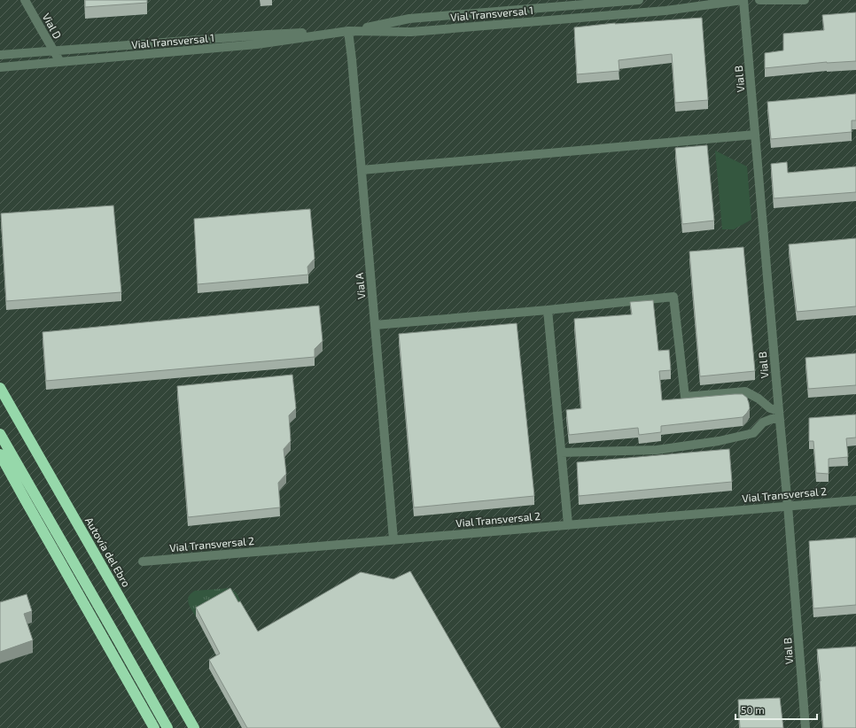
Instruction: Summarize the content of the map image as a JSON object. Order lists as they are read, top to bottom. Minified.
{"streets":{"highway":["Autovía del Ebro"],"street":["Vial Transversal 1","Vial D","Vial B","Vial A","Vial Transversal 2"]},"crossings":[["Vial Transversal 1","Vial D"],["Vial Transversal 1","Vial B"],["Vial Transversal 1","Vial A"],["Vial B","Vial Transversal 2"],["Vial A","Vial Transversal 2"]],"scale_bar":"50 m"}
